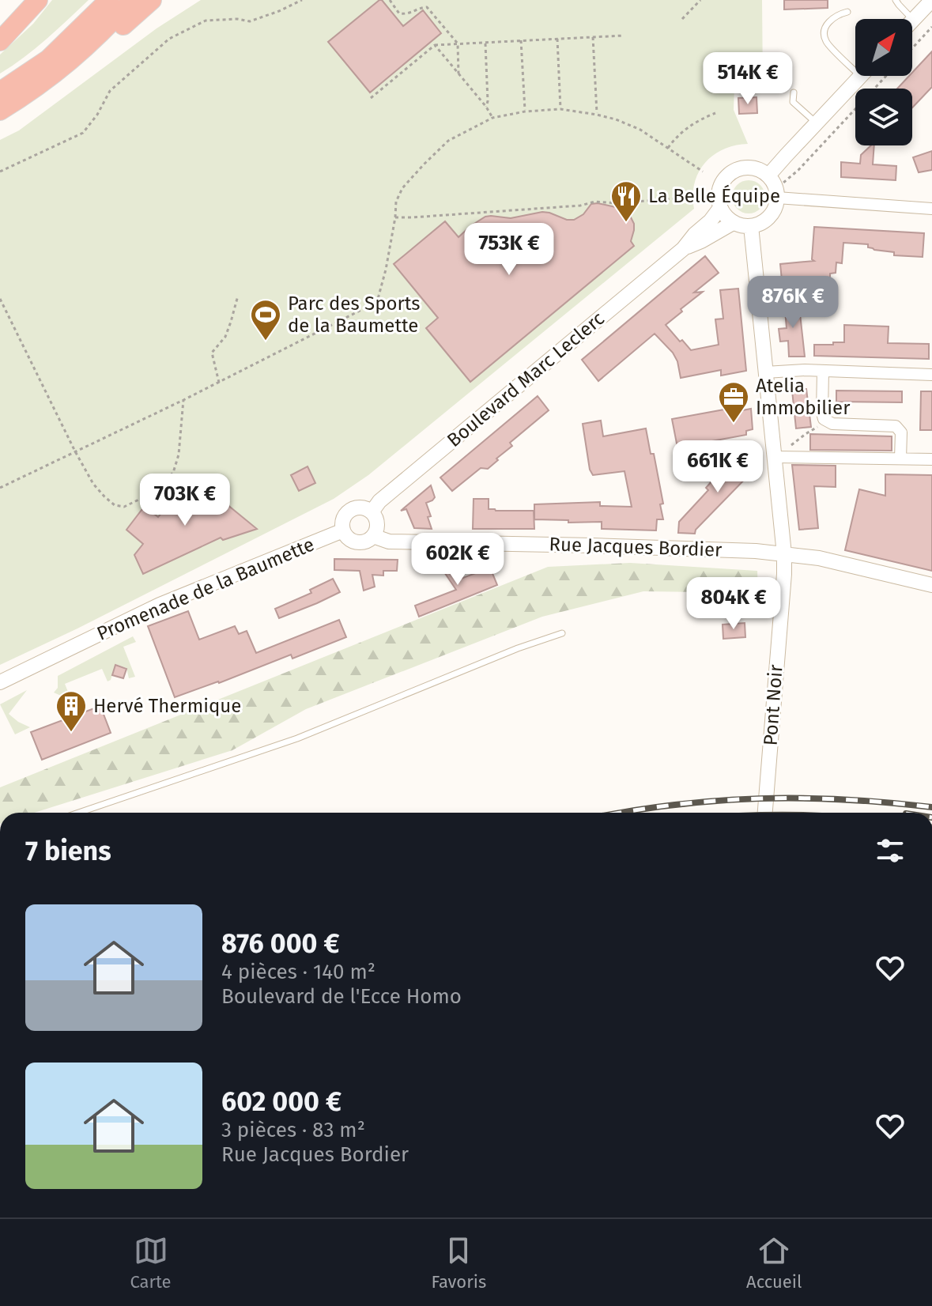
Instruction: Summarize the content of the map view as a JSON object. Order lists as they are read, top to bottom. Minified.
{"streets":{"street":["Boulevard Marc Leclerc","Rue Jacques Bordier","Promenade de la Baumette","Pont Noir"]},"crossings":[["Boulevard Marc Leclerc","Rue Jacques Bordier"],["Boulevard Marc Leclerc","Promenade de la Baumette"],["Boulevard Marc Leclerc","Pont Noir"],["Rue Jacques Bordier","Promenade de la Baumette"],["Rue Jacques Bordier","Pont Noir"]],"places":{"restaurant":["La Belle Équipe"],"sports":["Parc des Sports de la Baumette"],"office":["Atelia Immobilier"],"building":["Hervé Thermique"]},"north":"top right","page":{"price":["514K €","753K €","876K €","661K €","703K €","602K €","804K €"],"heading":"7 biens","list":[{"name":"876 000 €","note":"4 pièces · 140 m² · Boulevard de l'Ecce Homo"},{"name":"602 000 €","note":"3 pièces · 83 m² · Rue Jacques Bordier"}],"tabs":["Carte","Favoris","Accueil"]}}
